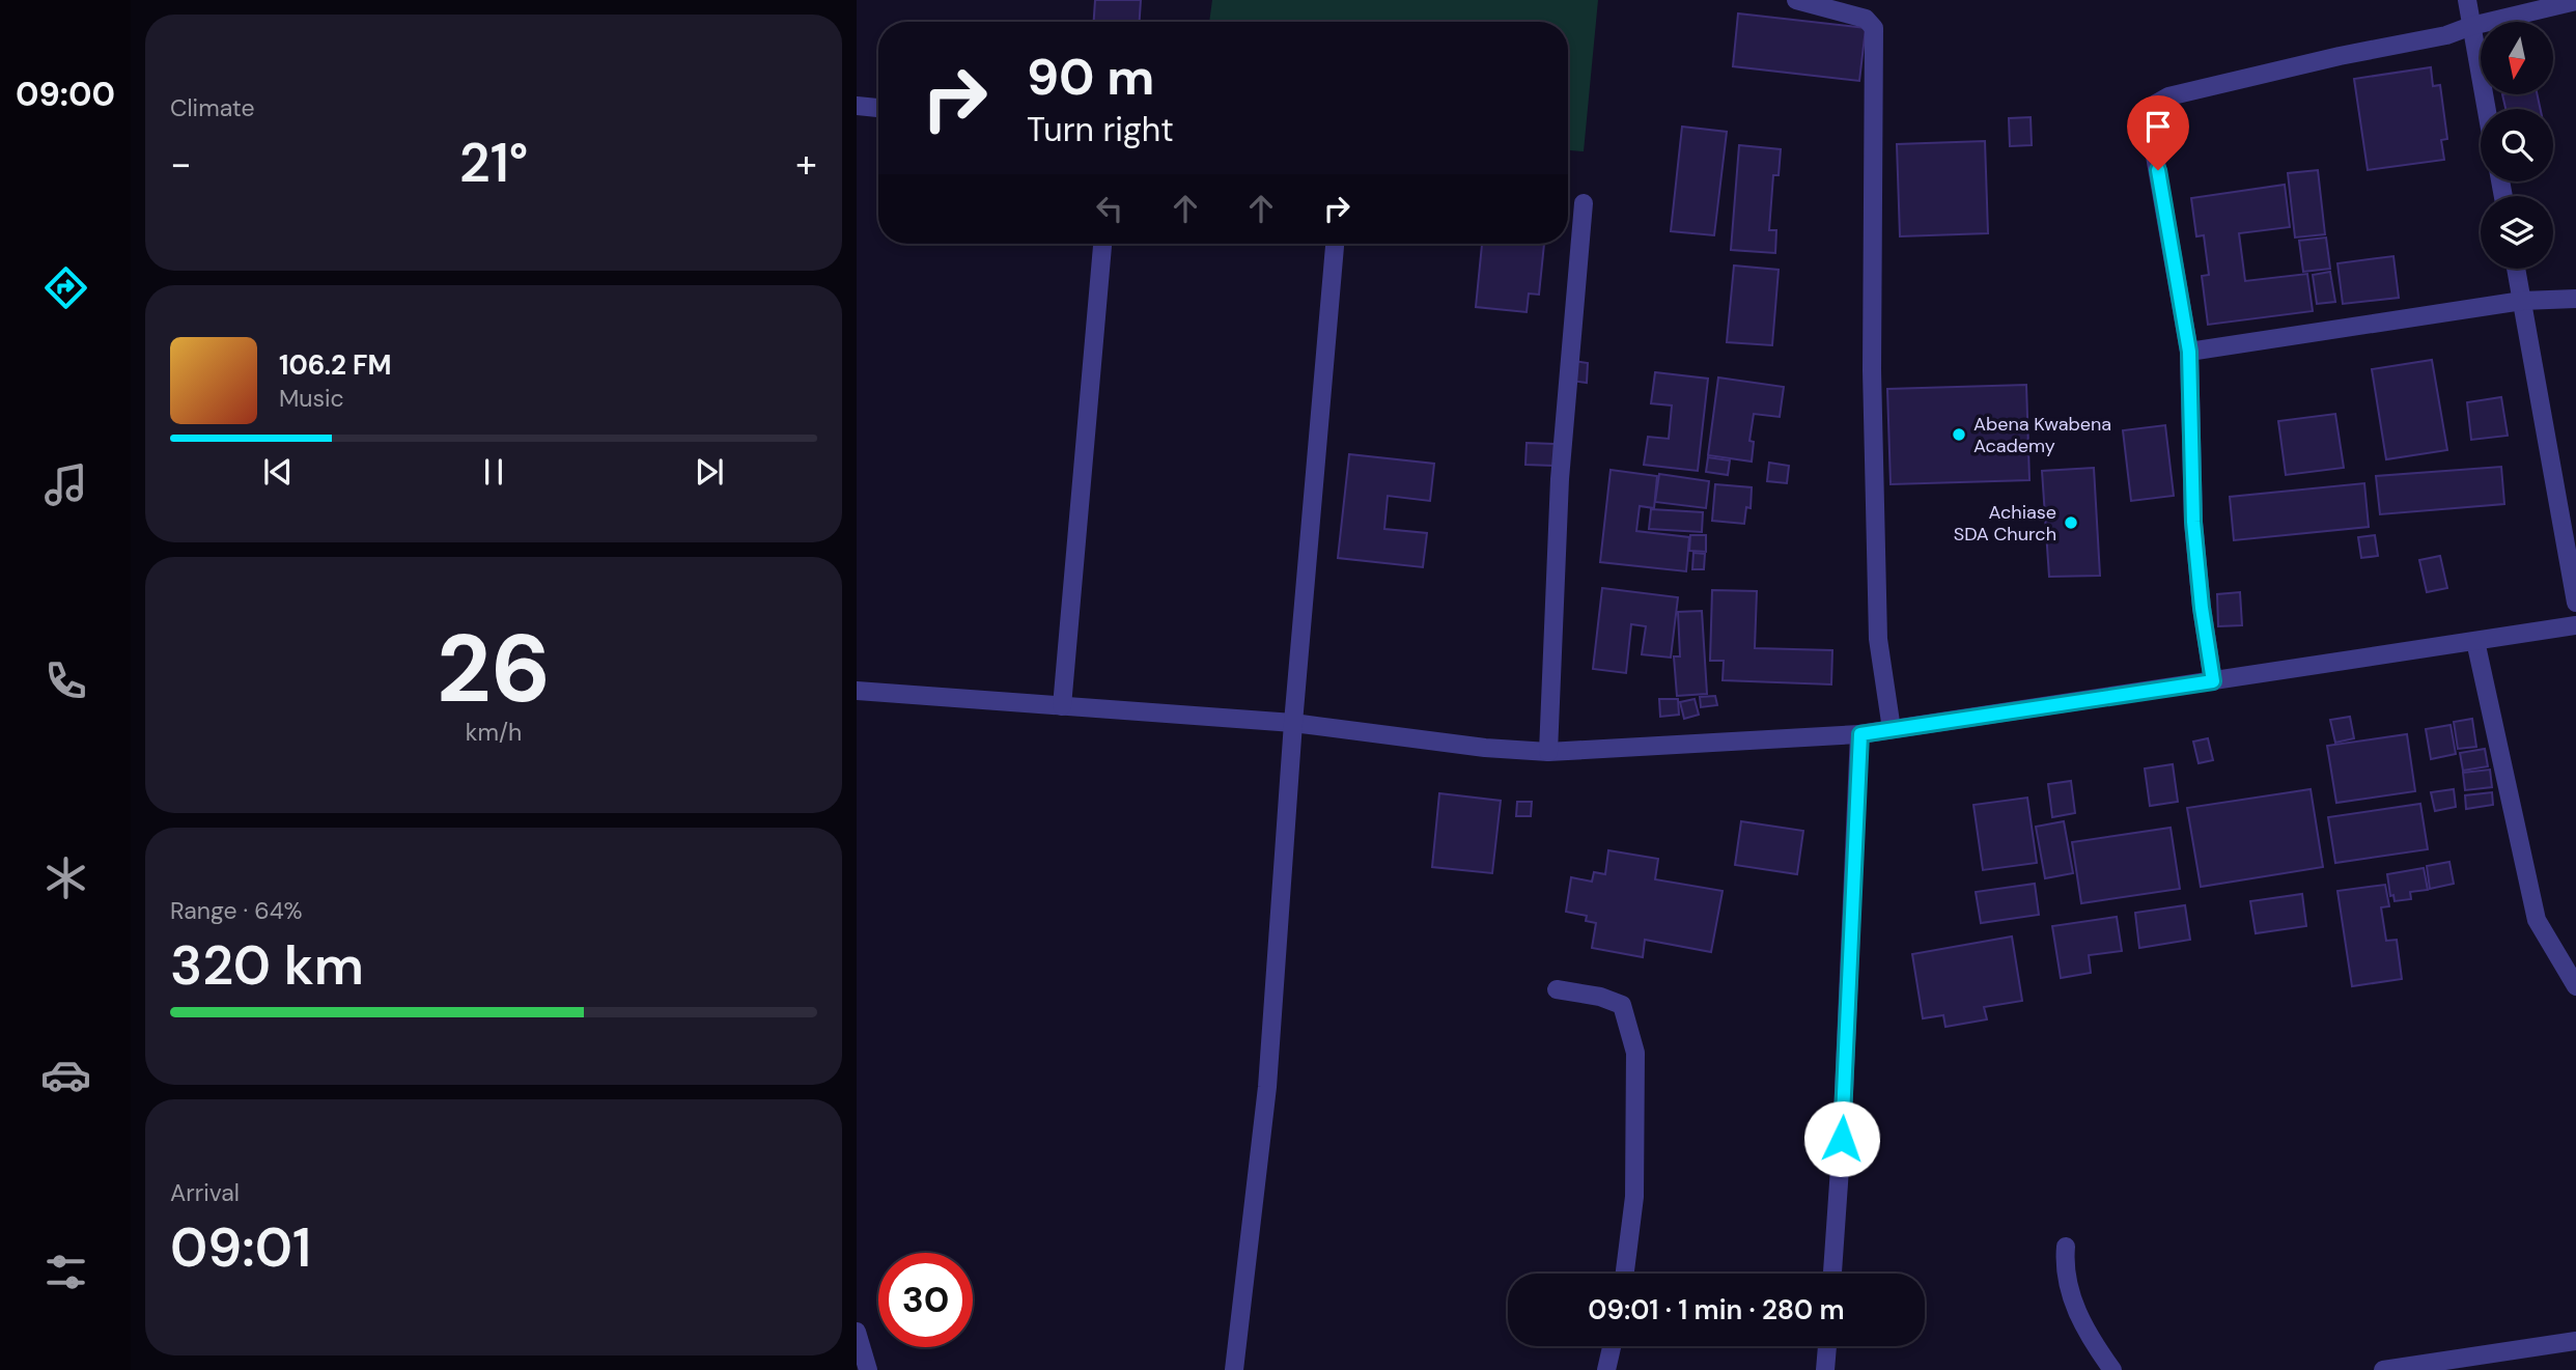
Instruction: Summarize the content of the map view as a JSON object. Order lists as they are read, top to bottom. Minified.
{"places":["Abena Kwabena Academy","Achiase SDA Church"],"north":"bottom","page":{"tabs":"09:00","tile":["Climate",["26","km/h"],["Range · 64%","320 km"],["Arrival","09:01"]],"turn":["90 m","Turn right"],"heat":["−","21°","+"],"song":["106.2 FM","Music"],"limit":"30","trip":"09:01 · 1 min · 280 m"}}
